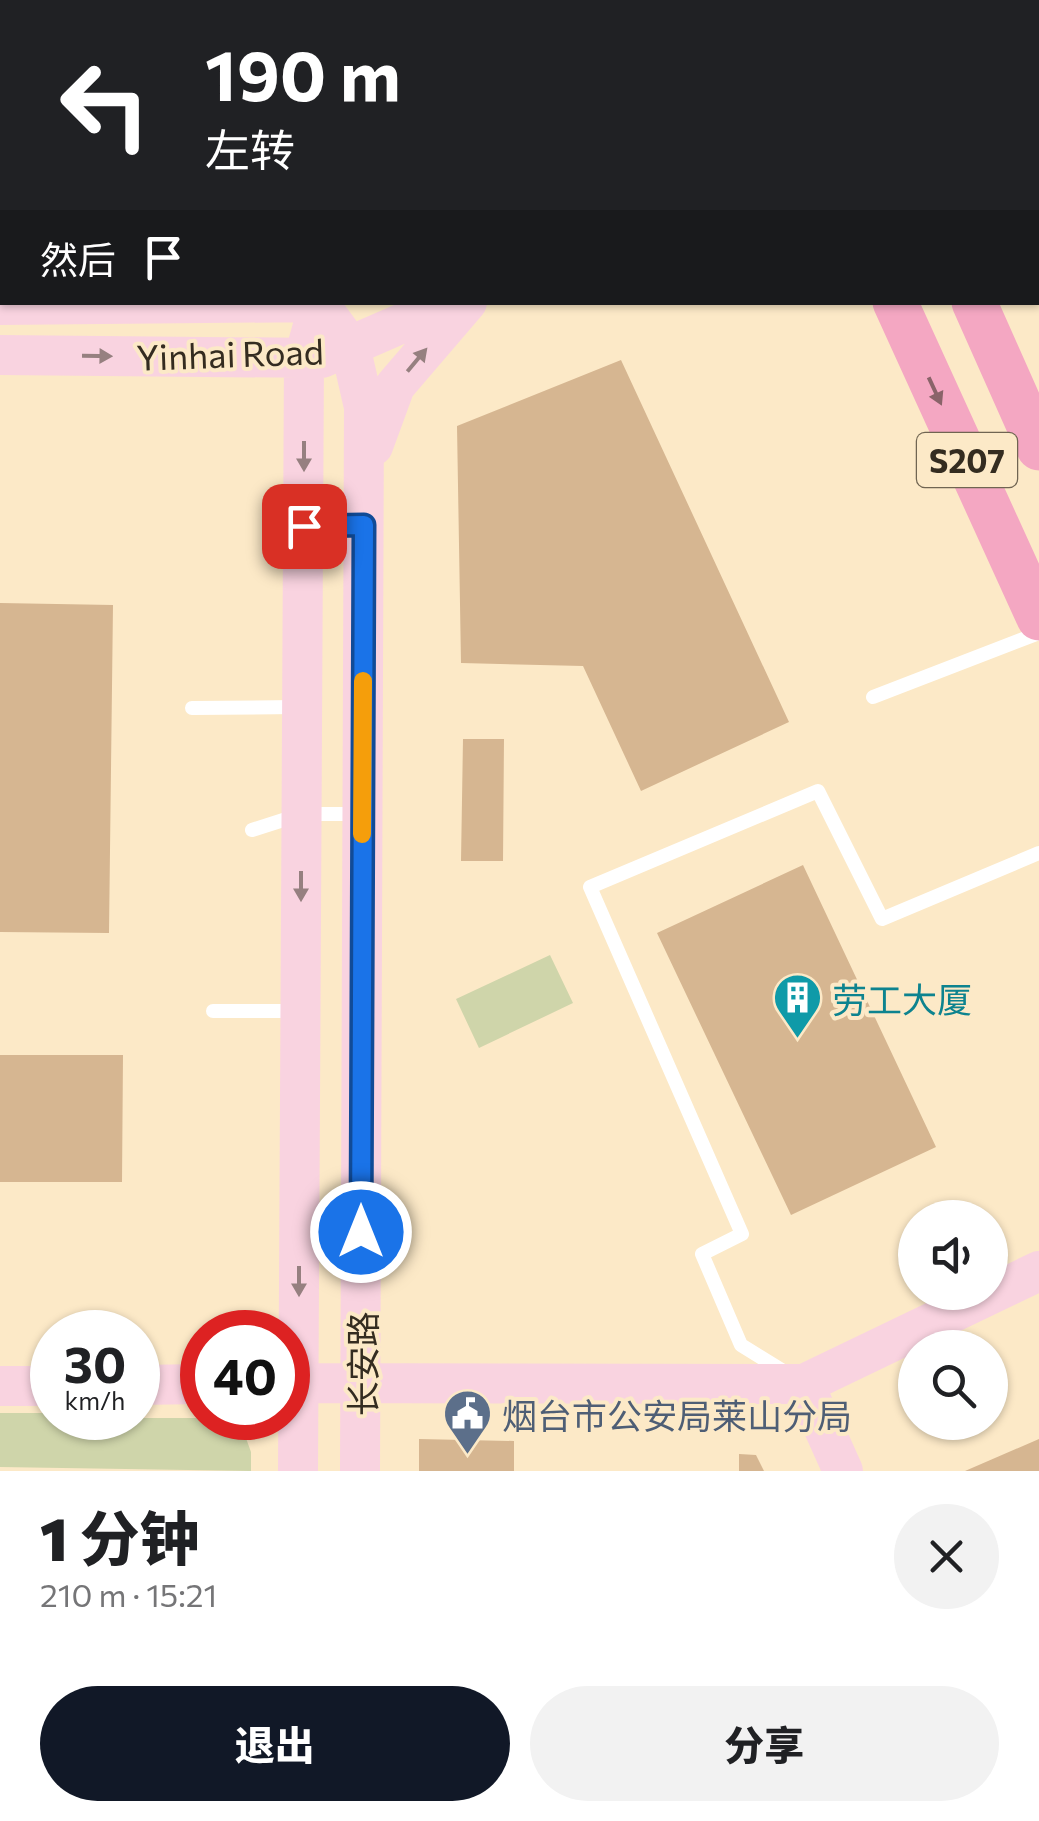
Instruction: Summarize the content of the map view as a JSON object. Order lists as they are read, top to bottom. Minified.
{"streets":{"main road":["S207"],"street":["Yinhai Road","长安路"]},"crossings":[["Yinhai Road","长安路"]],"one_way":["Yinhai Road"],"places":{"building":["劳工大厦"],"public building":["烟台市公安局莱山分局"]},"page":{"turn":["190 m","左转"],"then":"然后","speed":"30 km/h","limit":"40","heading":["1 分钟","210 m · 15:21"],"buttons":["退出","分享"]}}
